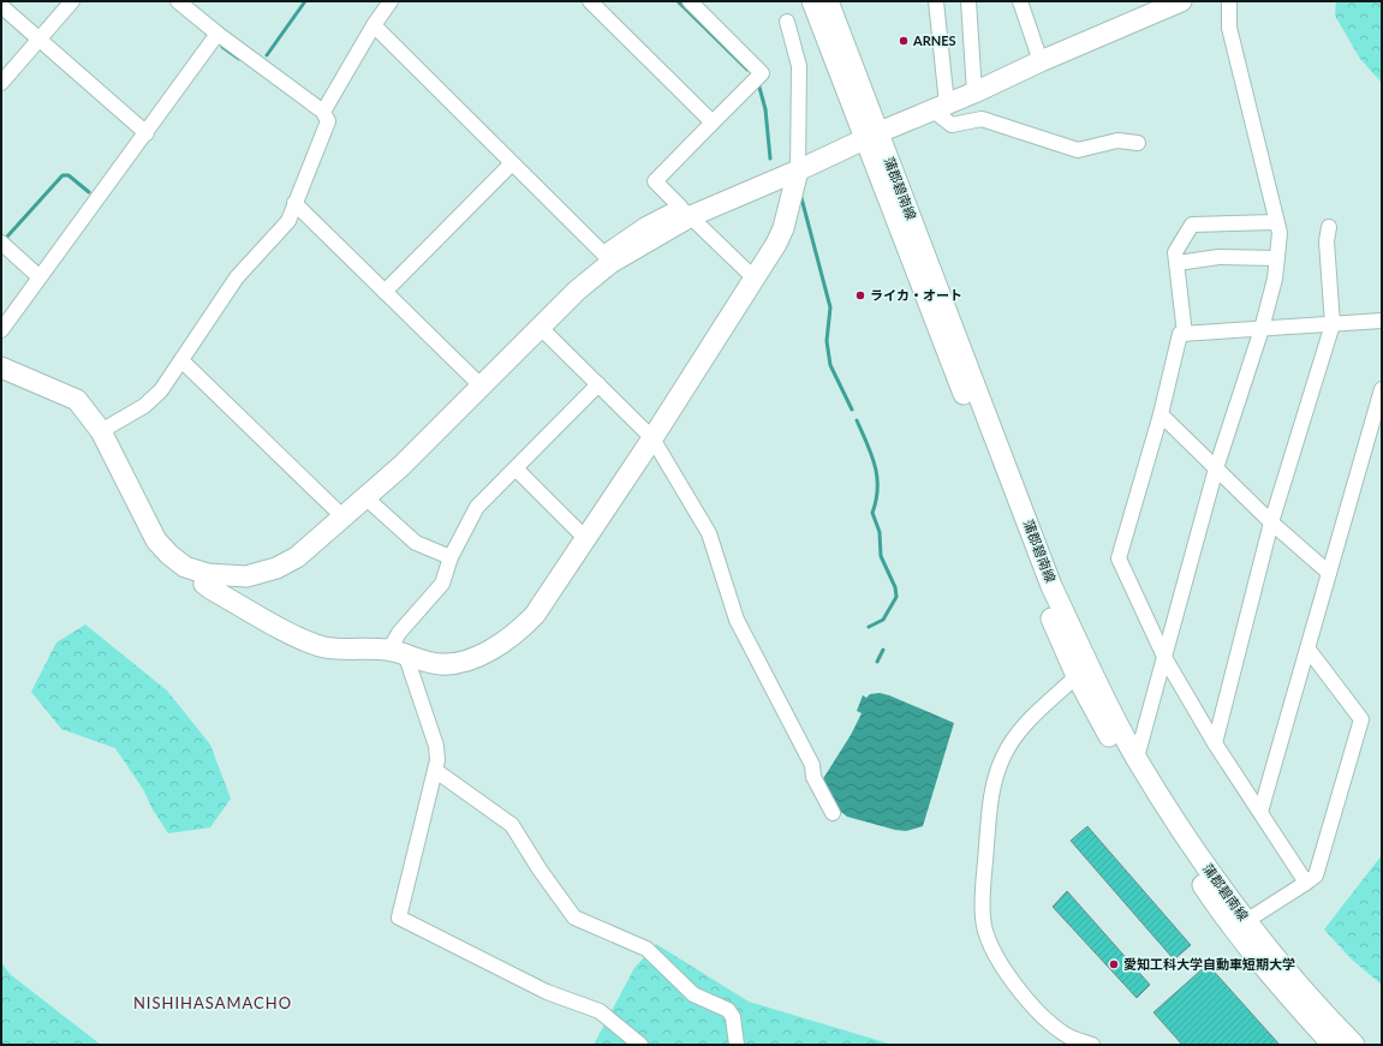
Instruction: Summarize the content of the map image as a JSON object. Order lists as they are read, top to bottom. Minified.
{"streets":{"main road":["蒲郡碧南線"]},"districts":["NISHIHASAMACHO"],"places":["ARNES","ライカ・オート","愛知工科大学自動車短期大学"]}
